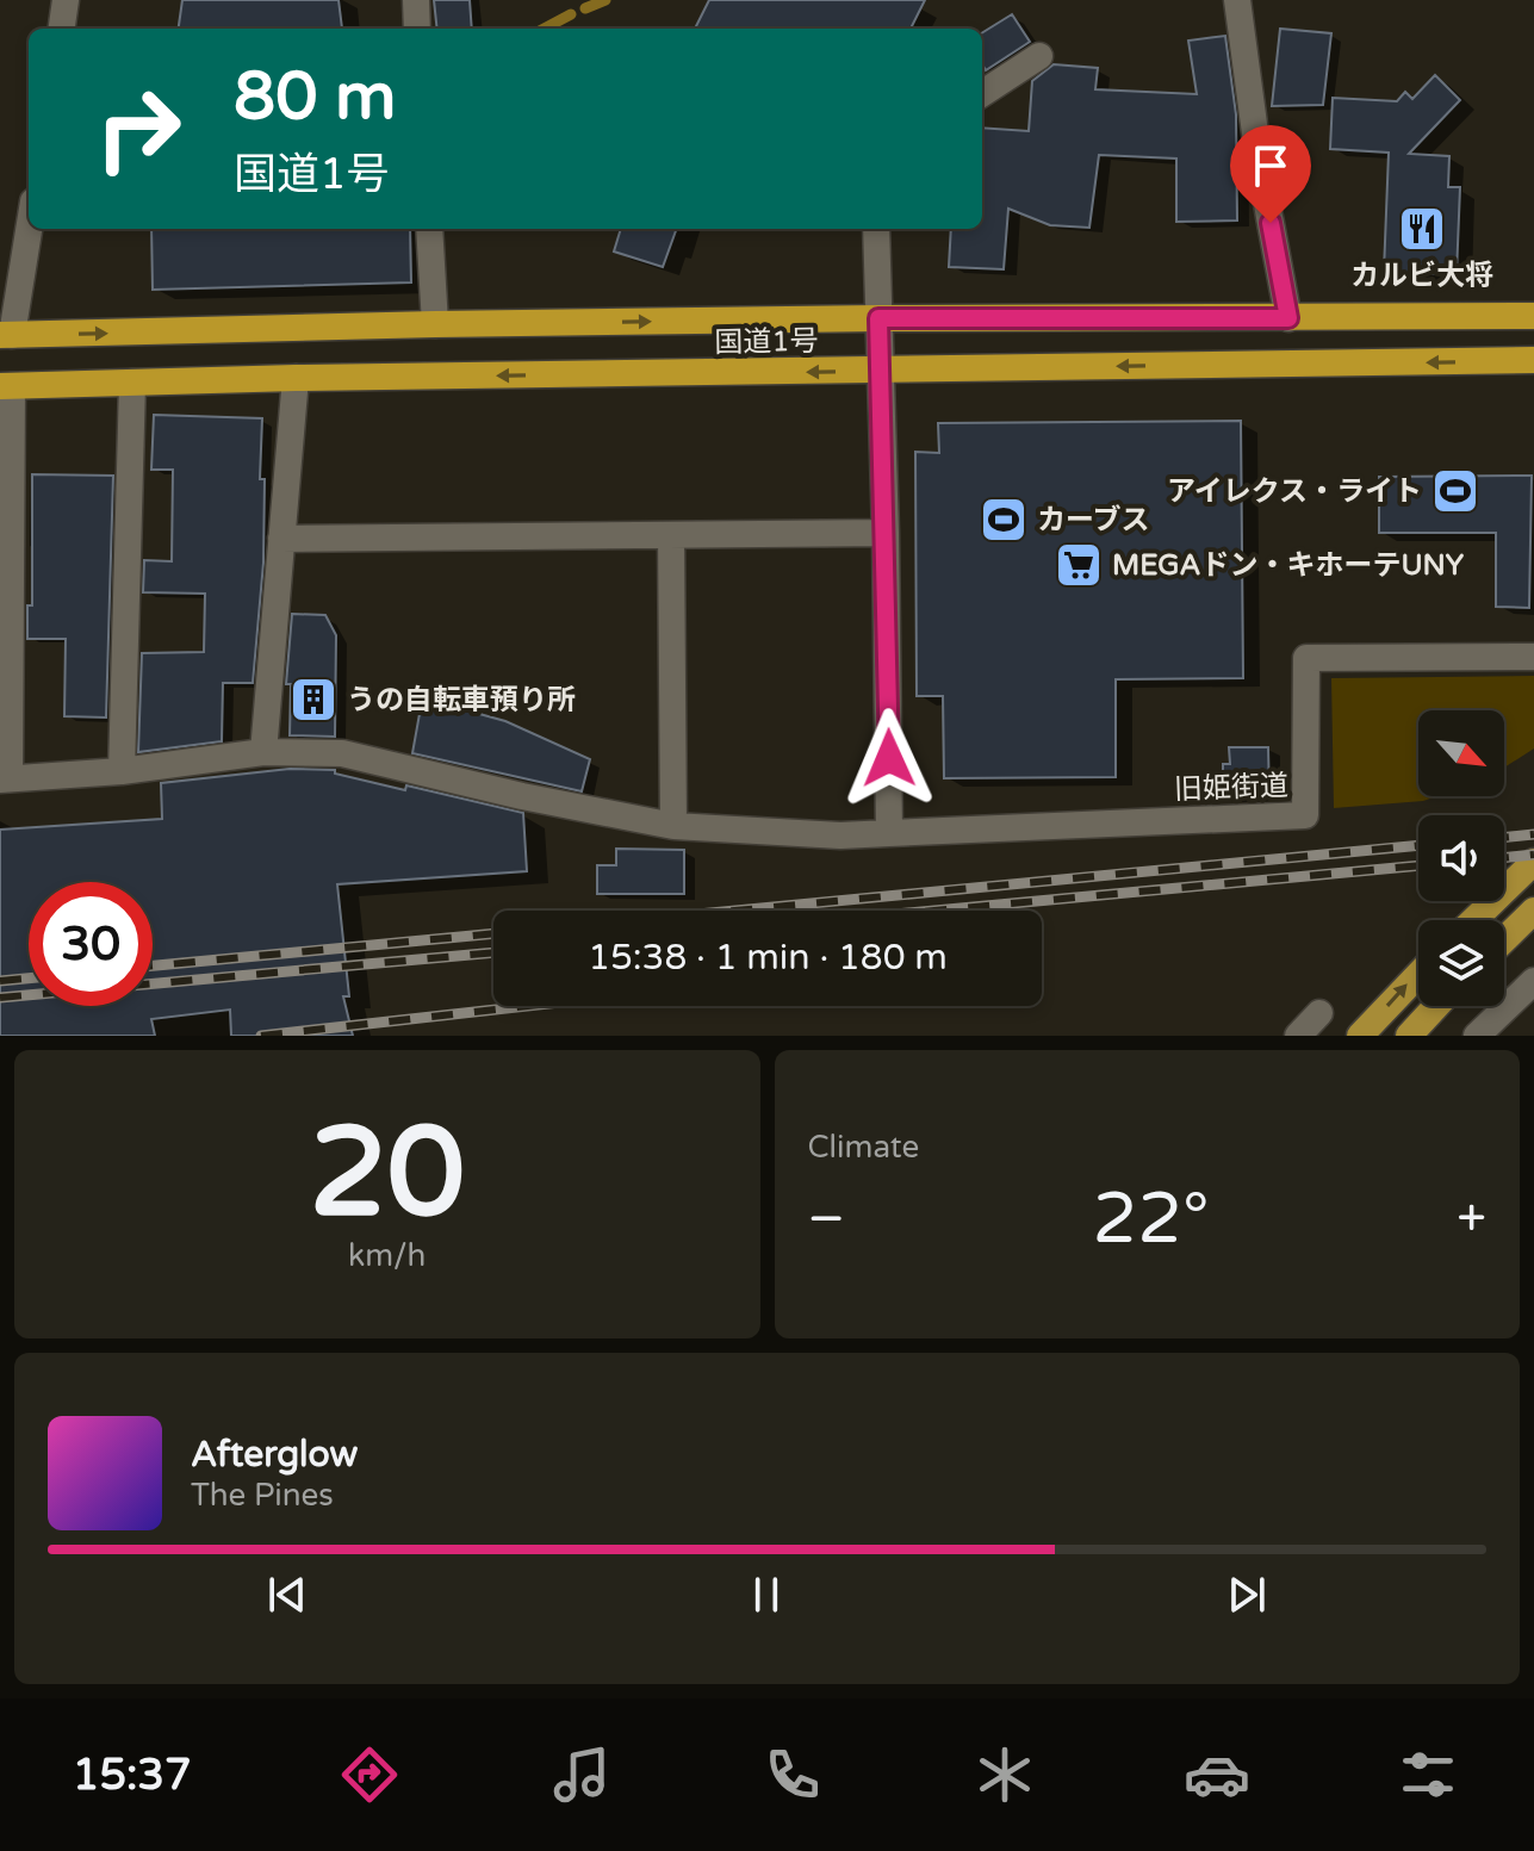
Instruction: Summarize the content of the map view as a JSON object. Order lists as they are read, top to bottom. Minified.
{"streets":{"highway":["国道1号"],"street":["旧姫街道"]},"places":{"restaurant":["カルビ大将"],"sports":["アイレクス・ライト","カーブス"],"supermarket":["MEGAドン・キホーテUNY"],"building":["うの自転車預り所"]},"north":"bottom right","page":{"turn":["80 m","国道1号"],"limit":"30","trip":"15:38 · 1 min · 180 m","tile":[["20","km/h"],"Climate"],"heat":["−","22°","+"],"song":["Afterglow","The Pines"],"tabs":"15:37"}}
